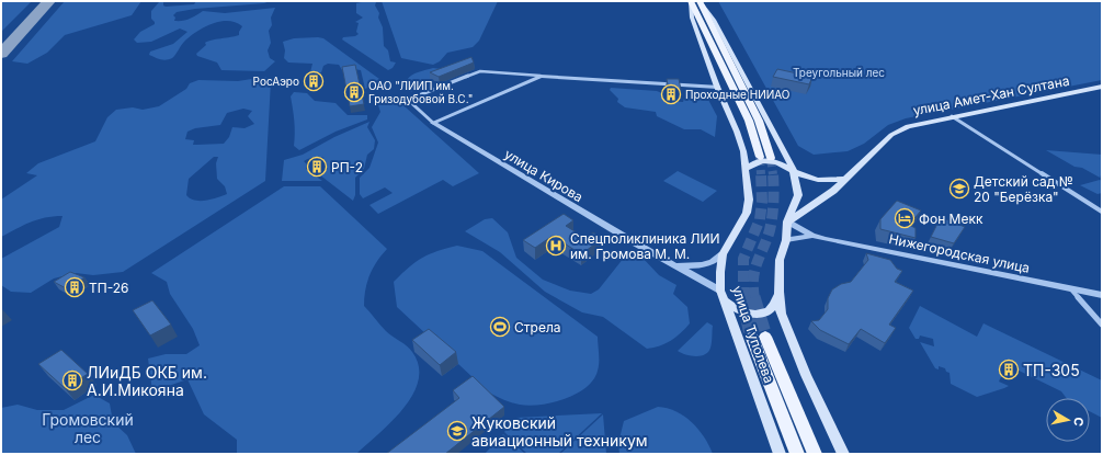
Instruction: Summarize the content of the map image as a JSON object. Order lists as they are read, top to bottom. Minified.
{"streets":{"main road":["улица Амет-Хан Султана","улица Туполева"],"street":["улица Кирова","Нижегородская улица"]},"crossings":[["улица Амет-Хан Султана","Нижегородская улица"],["улица Кирова","улица Туполева"]],"parks":["Треугольный лес","Громовский лес"],"places":{"building":["РосАэро","ОАО \"ЛИИП им. Гризодубовой В.С.\"","Проходные НИИАО","РП-2","ТП-26","ТП-305","ЛИиДБ ОКБ им. А.И.Микояна"],"school or university":["Детский сад № 20 \"Берёзка\"","Жуковский авиационный техникум"],"hotel":["Фон Мекк"],"hospital":["Спецполиклиника ЛИИ им. Громова М. М."],"sports":["Стрела"]},"north":"right"}
